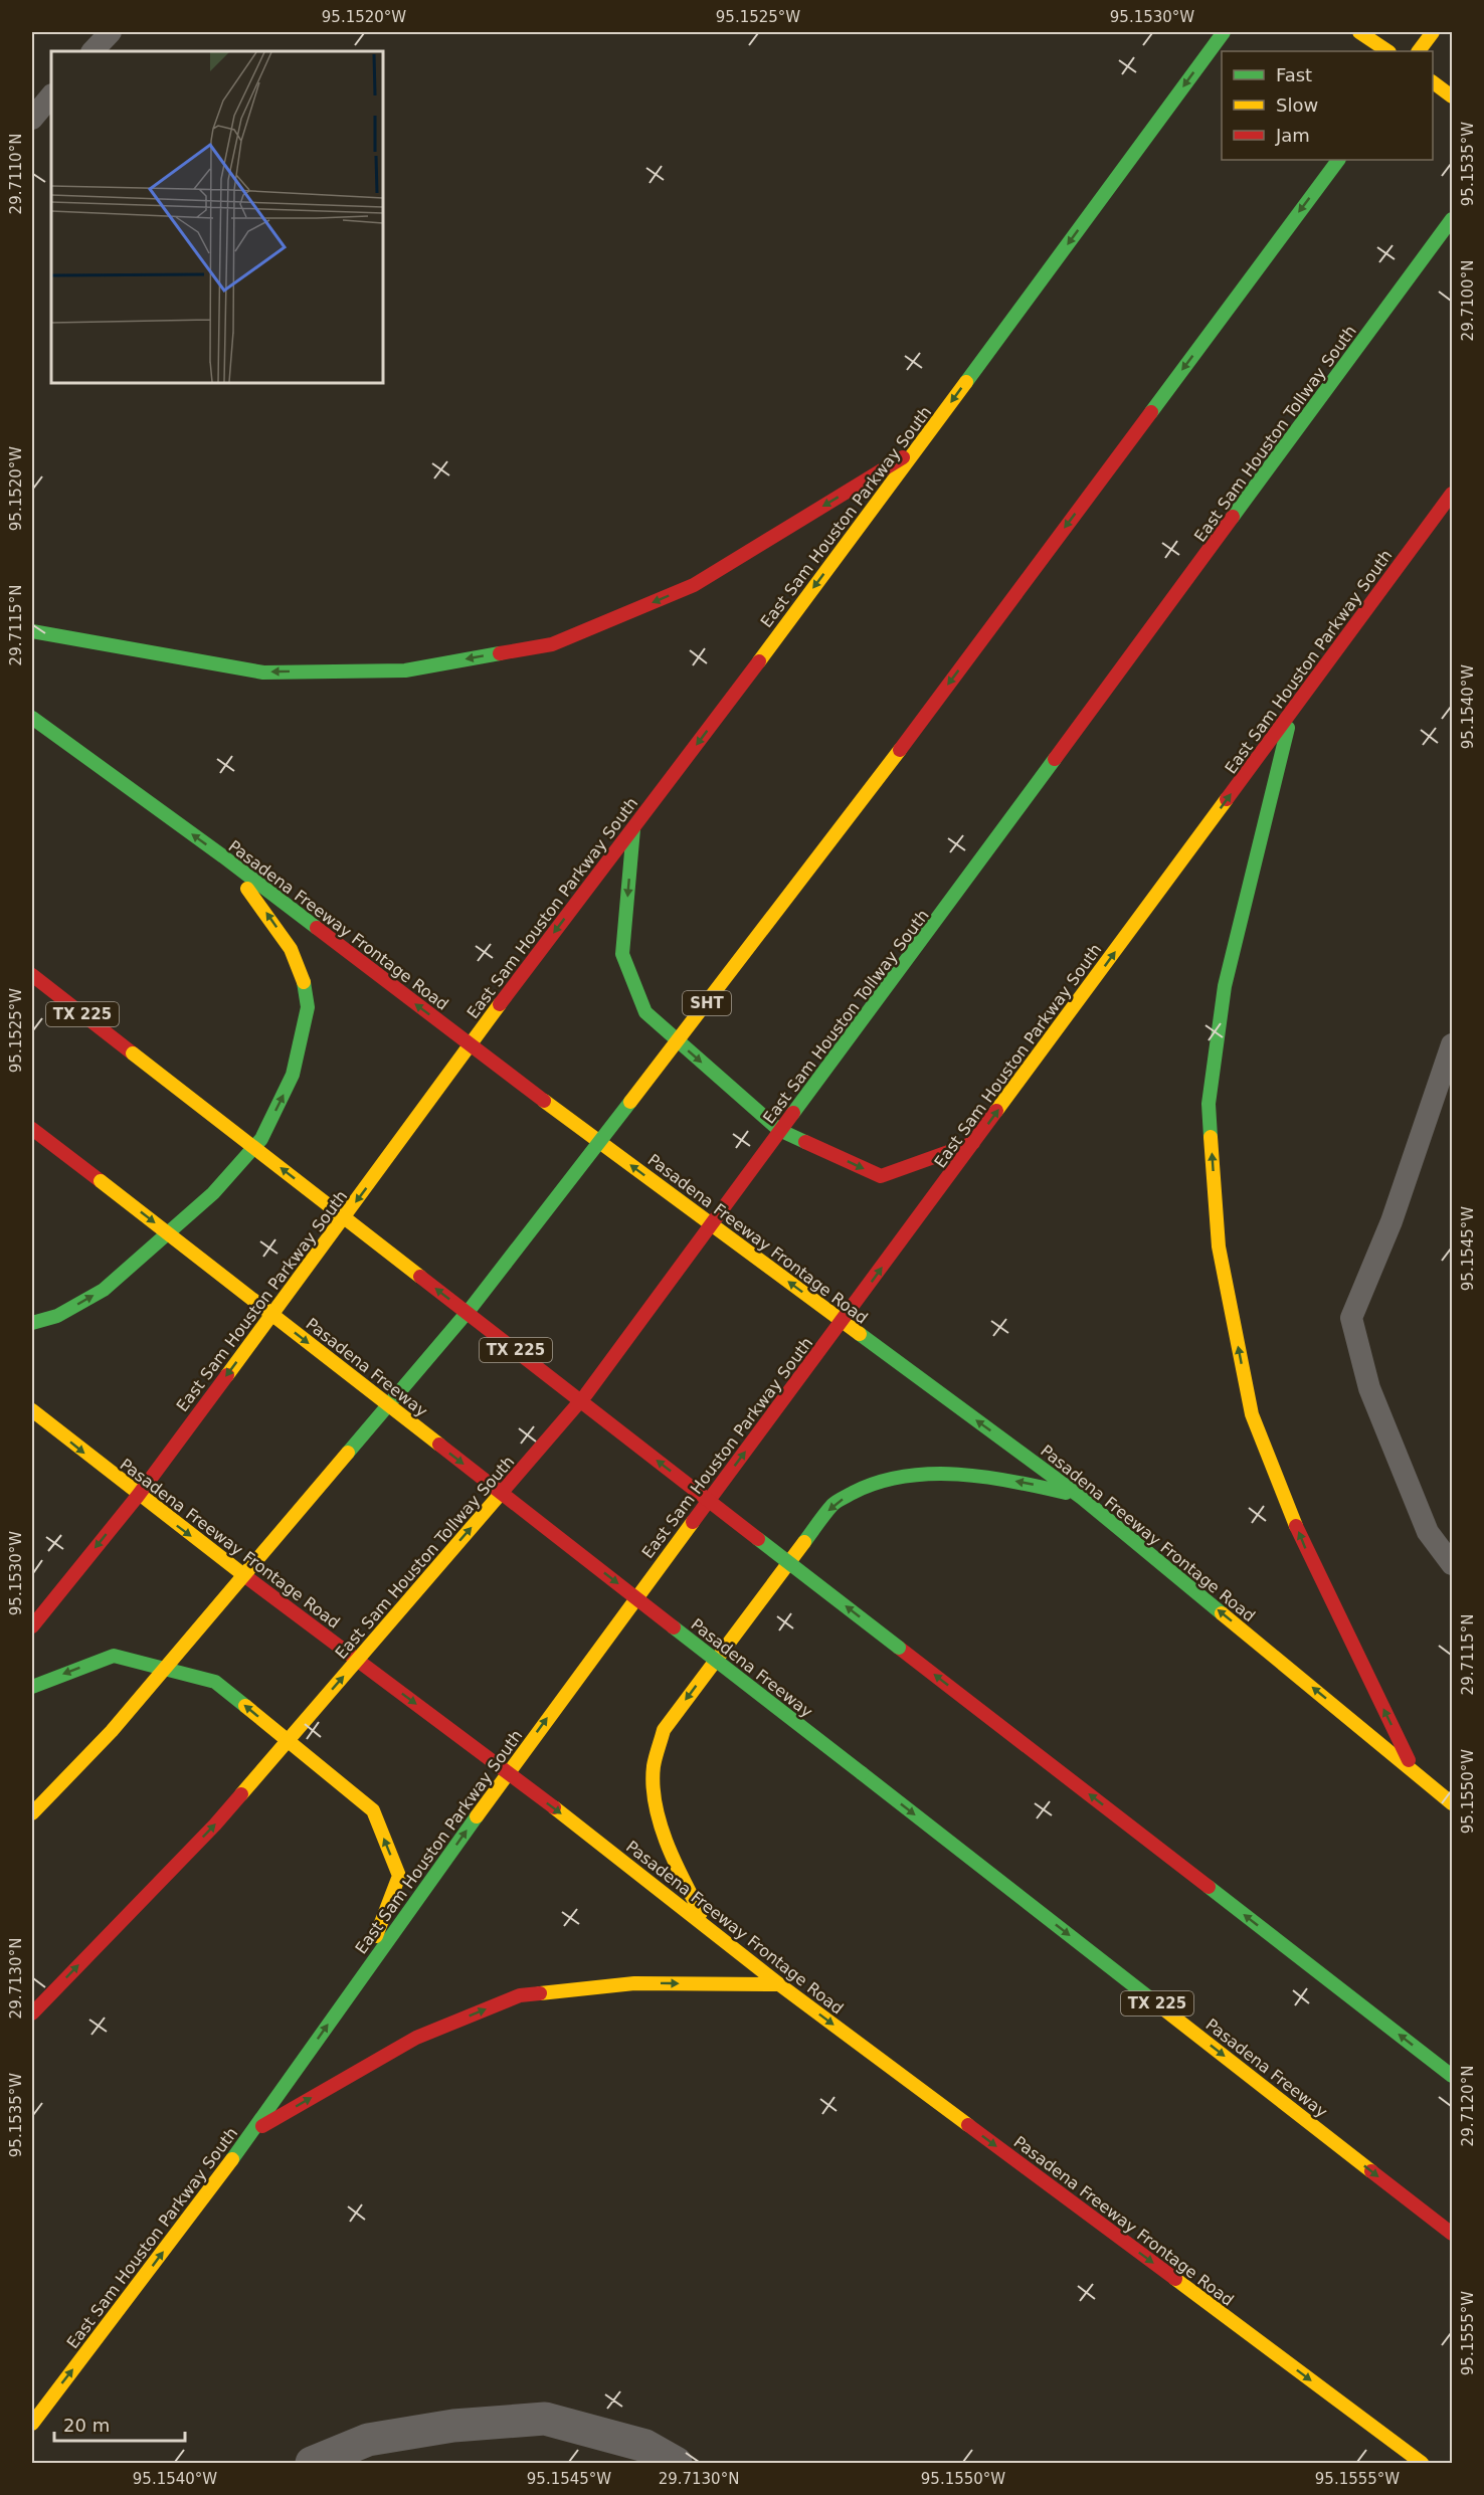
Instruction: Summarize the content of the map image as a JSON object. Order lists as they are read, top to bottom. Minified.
{"streets":{"main road":["East Sam Houston Tollway South","East Sam Houston Parkway South","Pasadena Freeway Frontage Road","SHT","TX 225","Pasadena Freeway"]},"crossings":[["East Sam Houston Parkway South","Pasadena Freeway Frontage Road"]],"one_way":["East Sam Houston Tollway South"],"legend":["Fast","Slow","Jam"],"scale_bar":"20 m","coordinates":["95.1520°W","95.1525°W","95.1530°W","95.1535°W","29.7110°N","29.7100°N","29.7115°N","95.1540°W","95.1545°W","95.1550°W","29.7130°N","29.7120°N","95.1555°W"]}
